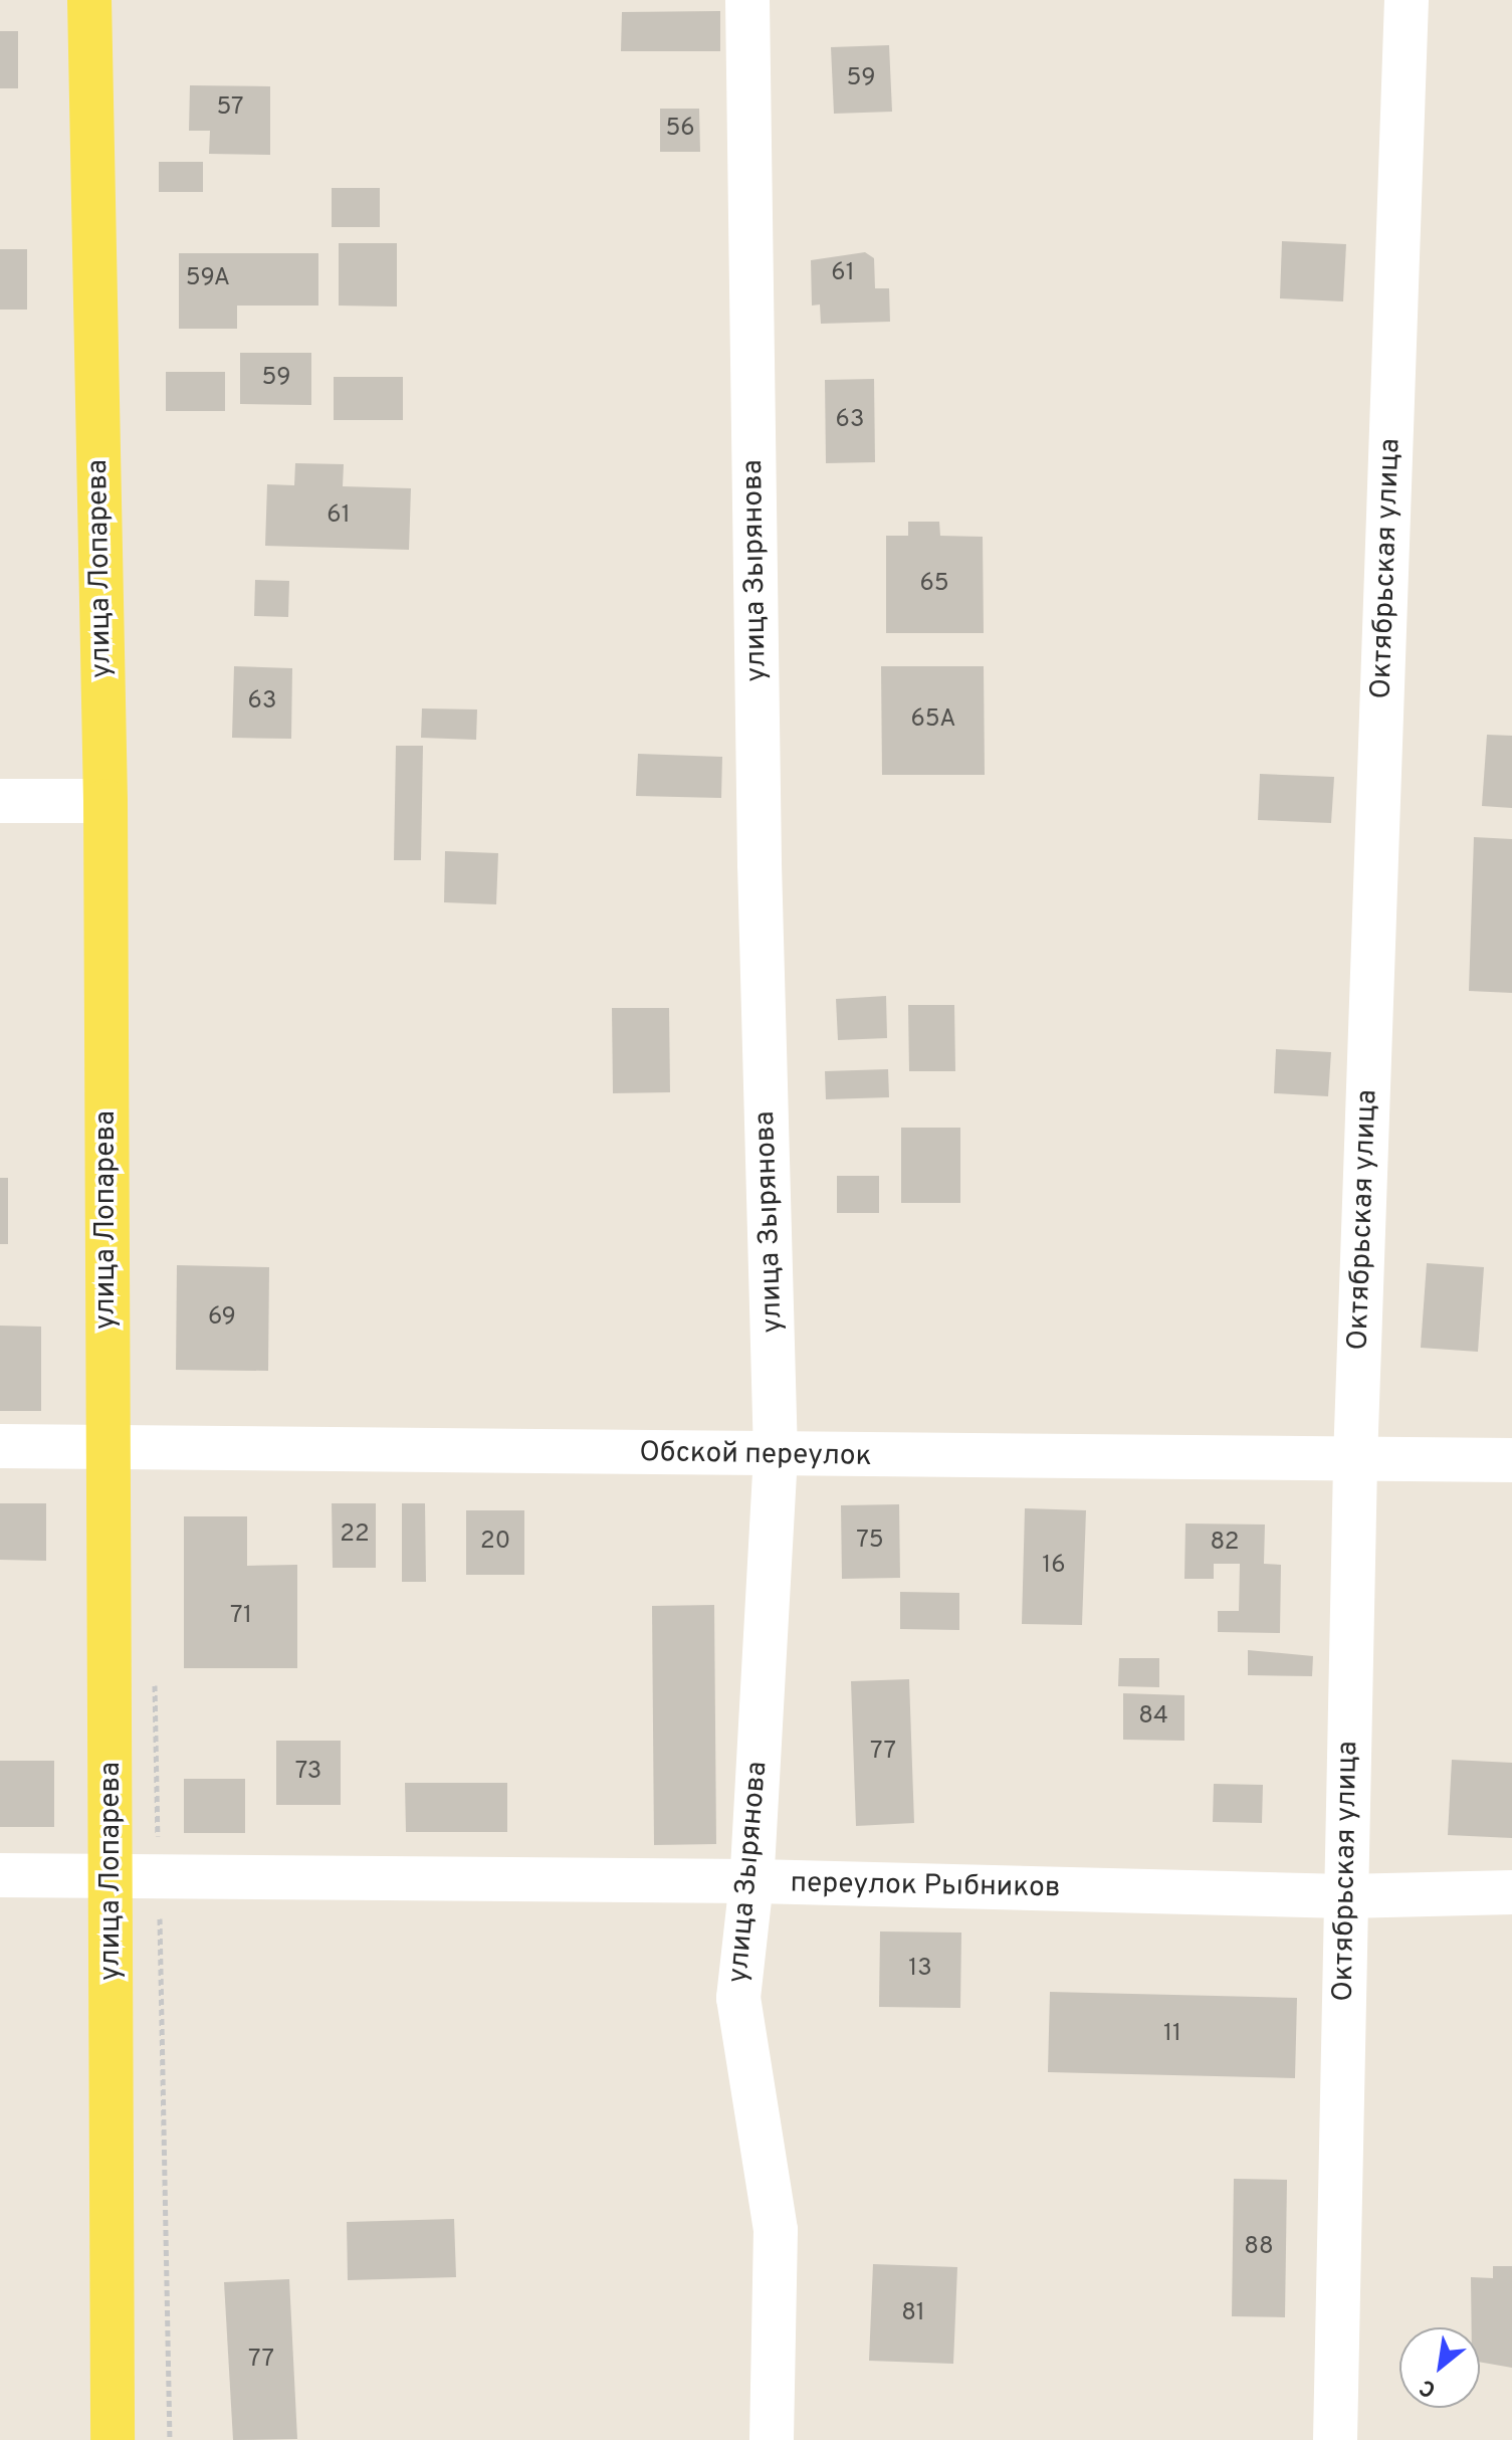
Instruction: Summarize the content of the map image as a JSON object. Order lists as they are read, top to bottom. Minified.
{"streets":{"main road":["улица Лопарева"],"street":["Октябрьская улица","улица Зырянова","Обской переулок","переулок Рыбников"]},"crossings":[["улица Лопарева","Обской переулок"],["улица Лопарева","переулок Рыбников"],["Октябрьская улица","Обской переулок"],["Октябрьская улица","переулок Рыбников"],["улица Зырянова","Обской переулок"],["улица Зырянова","переулок Рыбников"]],"house_numbers":["59","57","56","61","59А","59","63","61","65","63","65А","69","22","75","20","82","16","71","84","77","73","13","11","88","81","77"],"north":"bottom left"}
